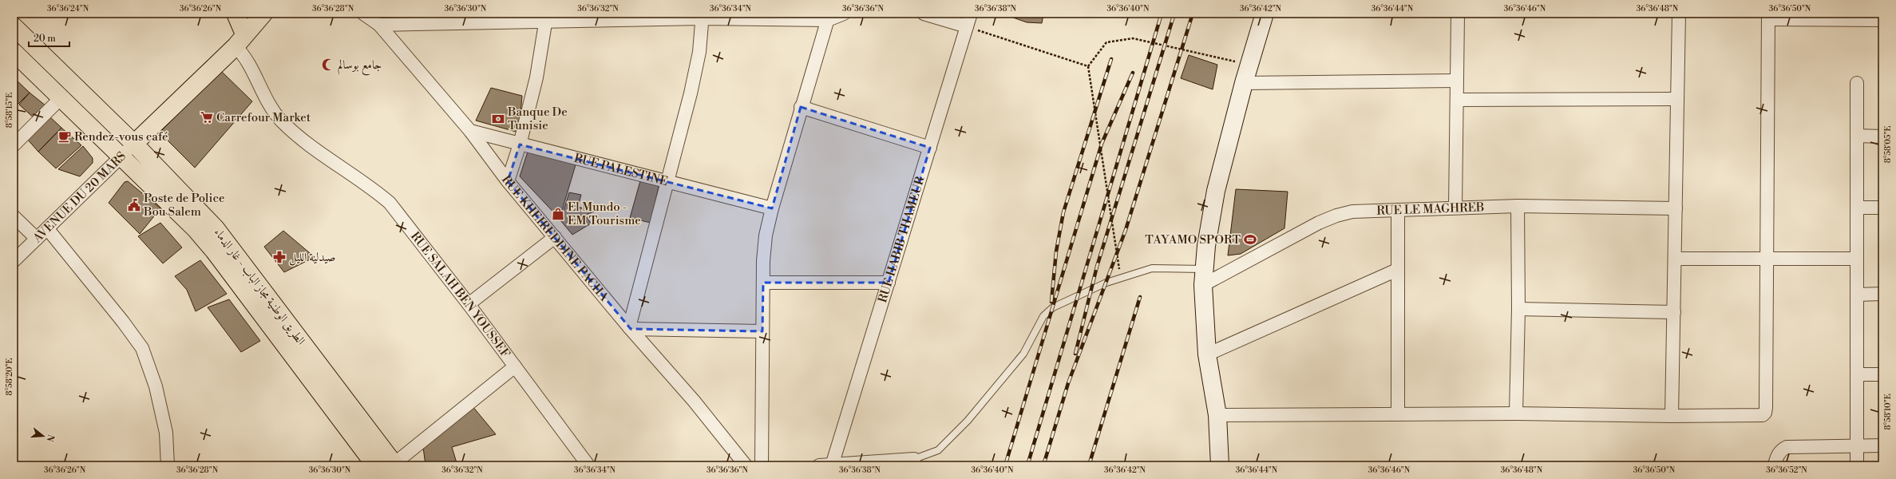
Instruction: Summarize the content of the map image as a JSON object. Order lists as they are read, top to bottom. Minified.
{"streets":{"main road":["AVENUE DU 20 MARS","الطريق الوطنية مجاز الباب - غار الدماء"],"street":["RUE PALESTINE","RUE LE MAGHREB","RUE KHEIREDDINE PACHA","RUE HABIB THAMEUR","RUE SALAH BEN YOUSSEF"]},"crossings":[["RUE PALESTINE","RUE KHEIREDDINE PACHA"],["AVENUE DU 20 MARS","الطريق الوطنية مجاز الباب - غار الدماء"],["AVENUE DU 20 MARS","RUE SALAH BEN YOUSSEF"]],"places":{"mosque":["جامع بوسالم"],"supermarket":["Carrefour Market"],"bank":["Banque De Tunisie"],"cafe":["Rendez-vous café"],"public building":["Poste de Police Bou Salem"],"shop":["El Mundo - EM Tourisme"],"sports":["TAYAMO SPORT"],"pharmacy":["صيدلية الليل"]},"scale_bar":"20 m","north":"right","coordinates":["36°36'24\"N","36°36'26\"N","36°36'28\"N","36°36'30\"N","36°36'32\"N","36°36'34\"N","36°36'36\"N","36°36'38\"N","36°36'40\"N","36°36'42\"N","36°36'44\"N","36°36'46\"N","36°36'48\"N","36°36'50\"N","8°58'15\"E","8°58'05\"E","8°58'20\"E","8°58'10\"E","36°36'52\"N"]}
